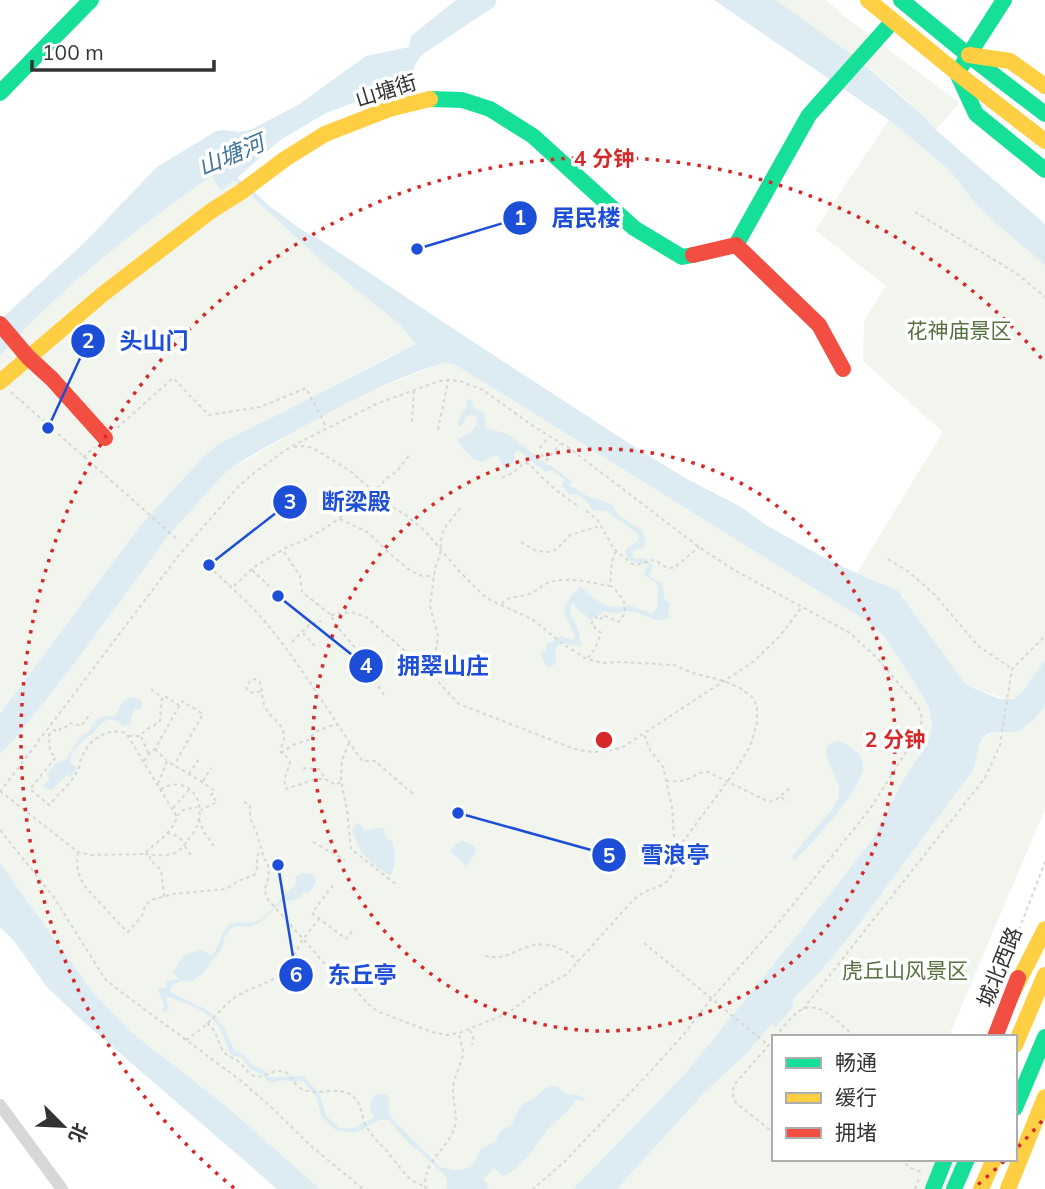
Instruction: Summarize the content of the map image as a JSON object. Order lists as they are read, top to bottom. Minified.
{"streets":{"main road":["山塘街","城北西路"]},"water":["山塘河"],"parks":["花神庙景区","虎丘山风景区"],"places":["居民楼","头山门","断梁殿","拥翠山庄","雪浪亭","东丘亭"],"legend":["畅通","缓行","拥堵"],"scale_bar":"100 m","north":"bottom right","rings":["4 分钟","2 分钟"]}
